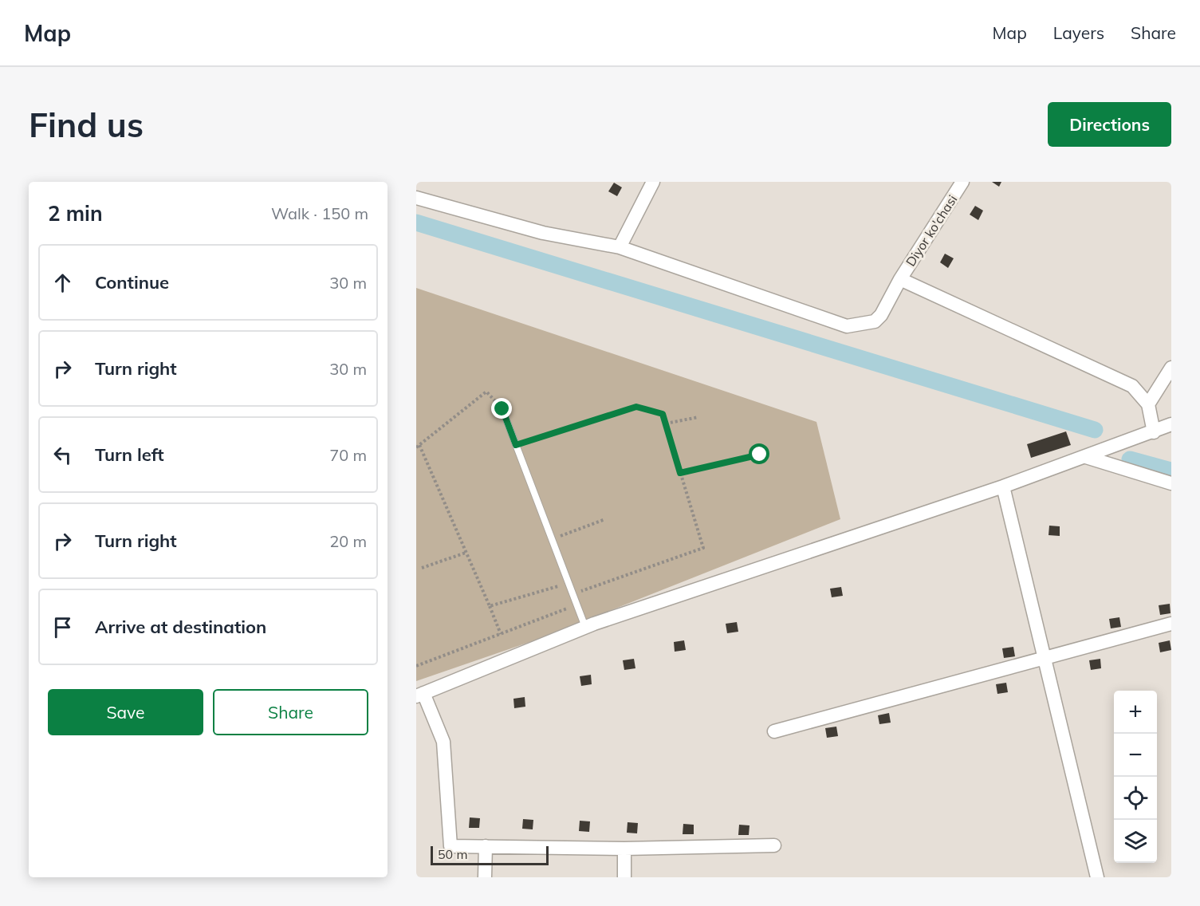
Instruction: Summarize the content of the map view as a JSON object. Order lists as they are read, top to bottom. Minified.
{"streets":{"street":["Diyor ko'chasi"]},"scale_bar":"50 m","page":{"header":"Map","nav":["Map","Layers","Share"],"buttons":["Directions",["Save","Share"]],"title":"Find us","heading":["2 min","Walk · 150 m"],"list":[["Continue","30 m"],["Turn right","30 m"],["Turn left","70 m"],["Turn right","20 m"],"Arrive at destination"],"map_buttons":["+","−"],"scale":"50 m"}}
